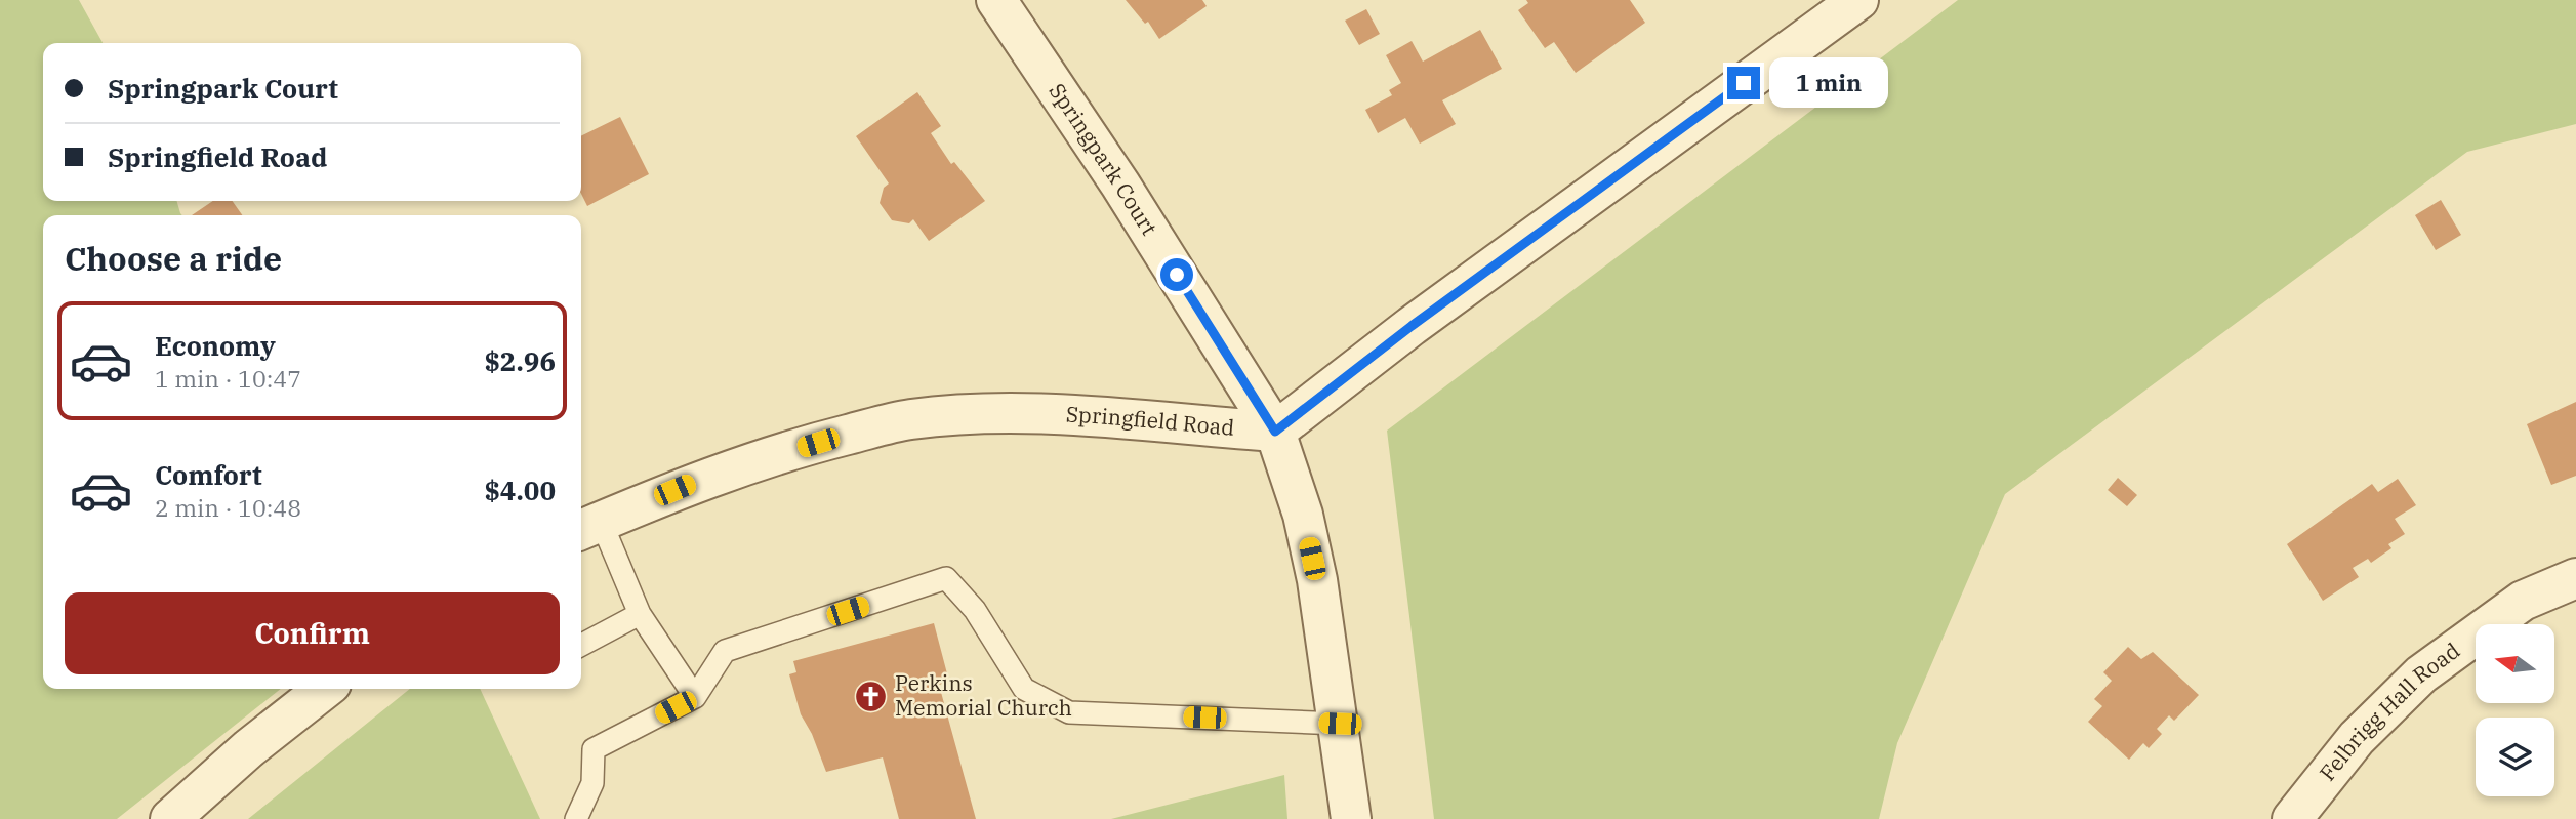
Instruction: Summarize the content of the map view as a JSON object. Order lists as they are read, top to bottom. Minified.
{"streets":{"street":["Springpark Court","Springfield Road","Felbrigg Hall Road"]},"crossings":[["Springpark Court","Springfield Road"]],"places":{"church":["Perkins Memorial Church"]},"north":"left","page":{"banner":["Springpark Court","Springfield Road"],"bubble":"1 min","heading":"Choose a ride","list":[{"name":"Economy","note":"1 min · 10:47","value":"$2.96"},{"name":"Comfort","note":"2 min · 10:48","value":"$4.00"}],"buttons":"Confirm"}}
